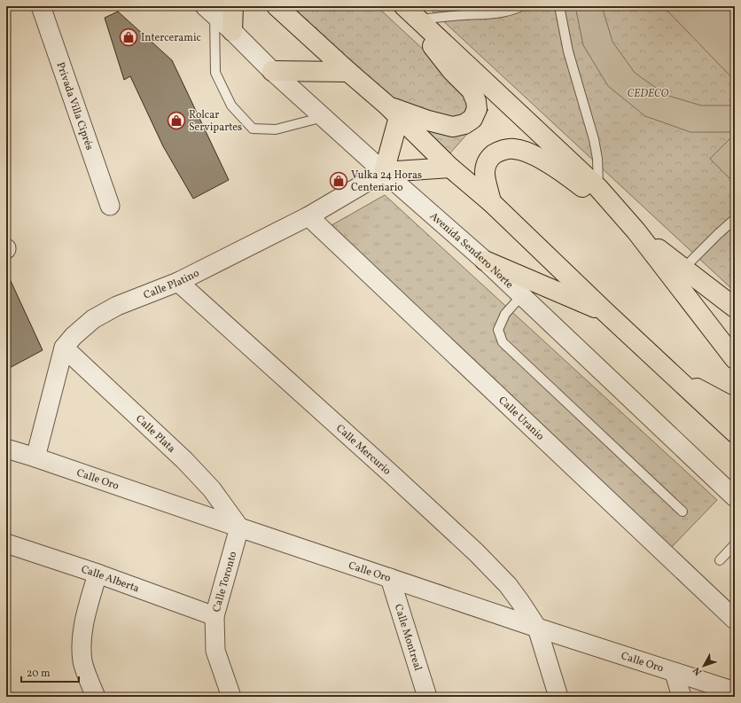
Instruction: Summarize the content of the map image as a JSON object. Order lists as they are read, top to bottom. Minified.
{"streets":{"street":["Privada Villa Ciprés","Avenida Sendero Norte","Calle Platino","Calle Uranio","Calle Plata","Calle Mercurio","Calle Oro","Calle Alberta","Calle Toronto","Calle Montreal"]},"crossings":[["Avenida Sendero Norte","Calle Platino"],["Calle Platino","Calle Uranio"],["Calle Platino","Calle Plata"],["Calle Platino","Calle Mercurio"],["Calle Platino","Calle Oro"],["Calle Plata","Calle Oro"],["Calle Plata","Calle Toronto"],["Calle Mercurio","Calle Oro"],["Calle Oro","Calle Toronto"],["Calle Oro","Calle Montreal"],["Calle Alberta","Calle Toronto"]],"parks":["CEDECO"],"places":{"shop":["Interceramic","Rolcar Servipartes","Vulka 24 Horas Centenario"]},"scale_bar":"20 m","north":"bottom left"}
